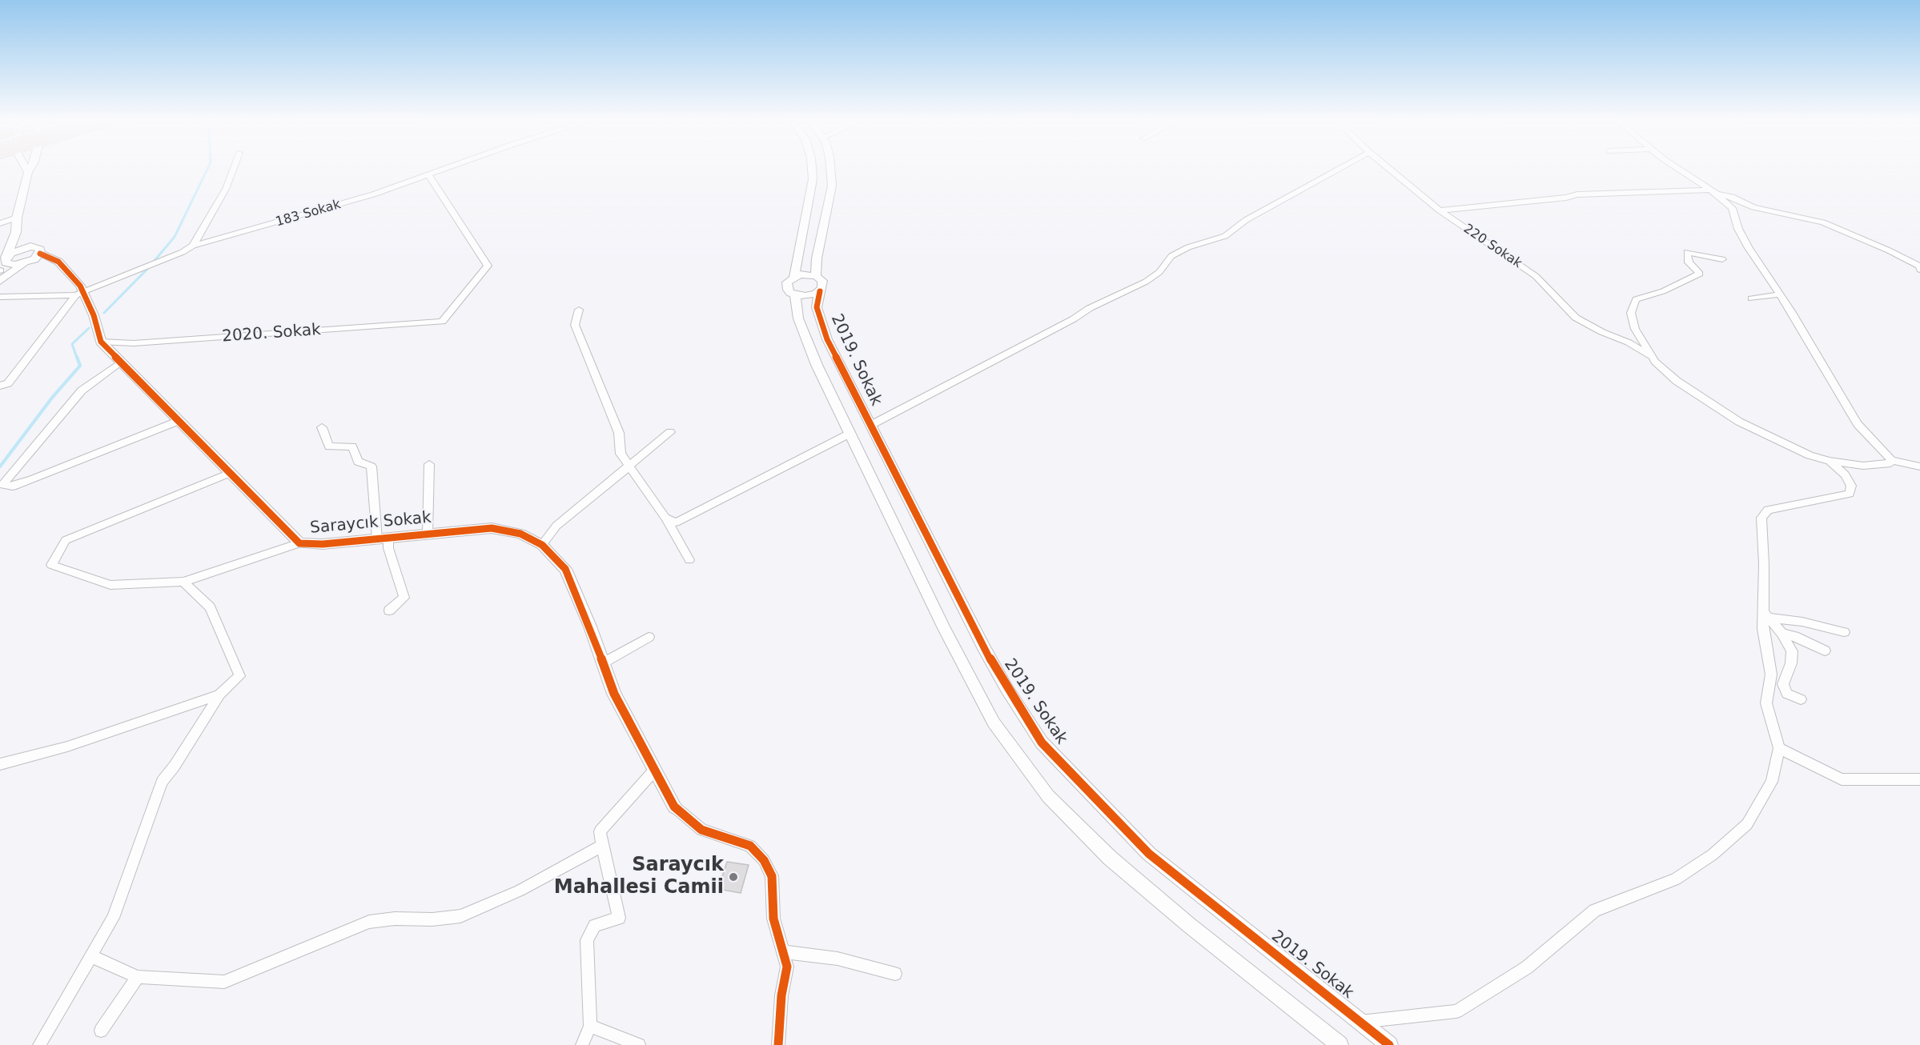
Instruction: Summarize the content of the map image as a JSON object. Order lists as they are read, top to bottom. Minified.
{"streets":{"street":["183 Sokak","220 Sokak","2020. Sokak","2019. Sokak","Saraycık Sokak"]},"crossings":[["183 Sokak","2020. Sokak"],["183 Sokak","Saraycık Sokak"],["2020. Sokak","Saraycık Sokak"]],"places":["Saraycık Mahallesi Camii"]}
